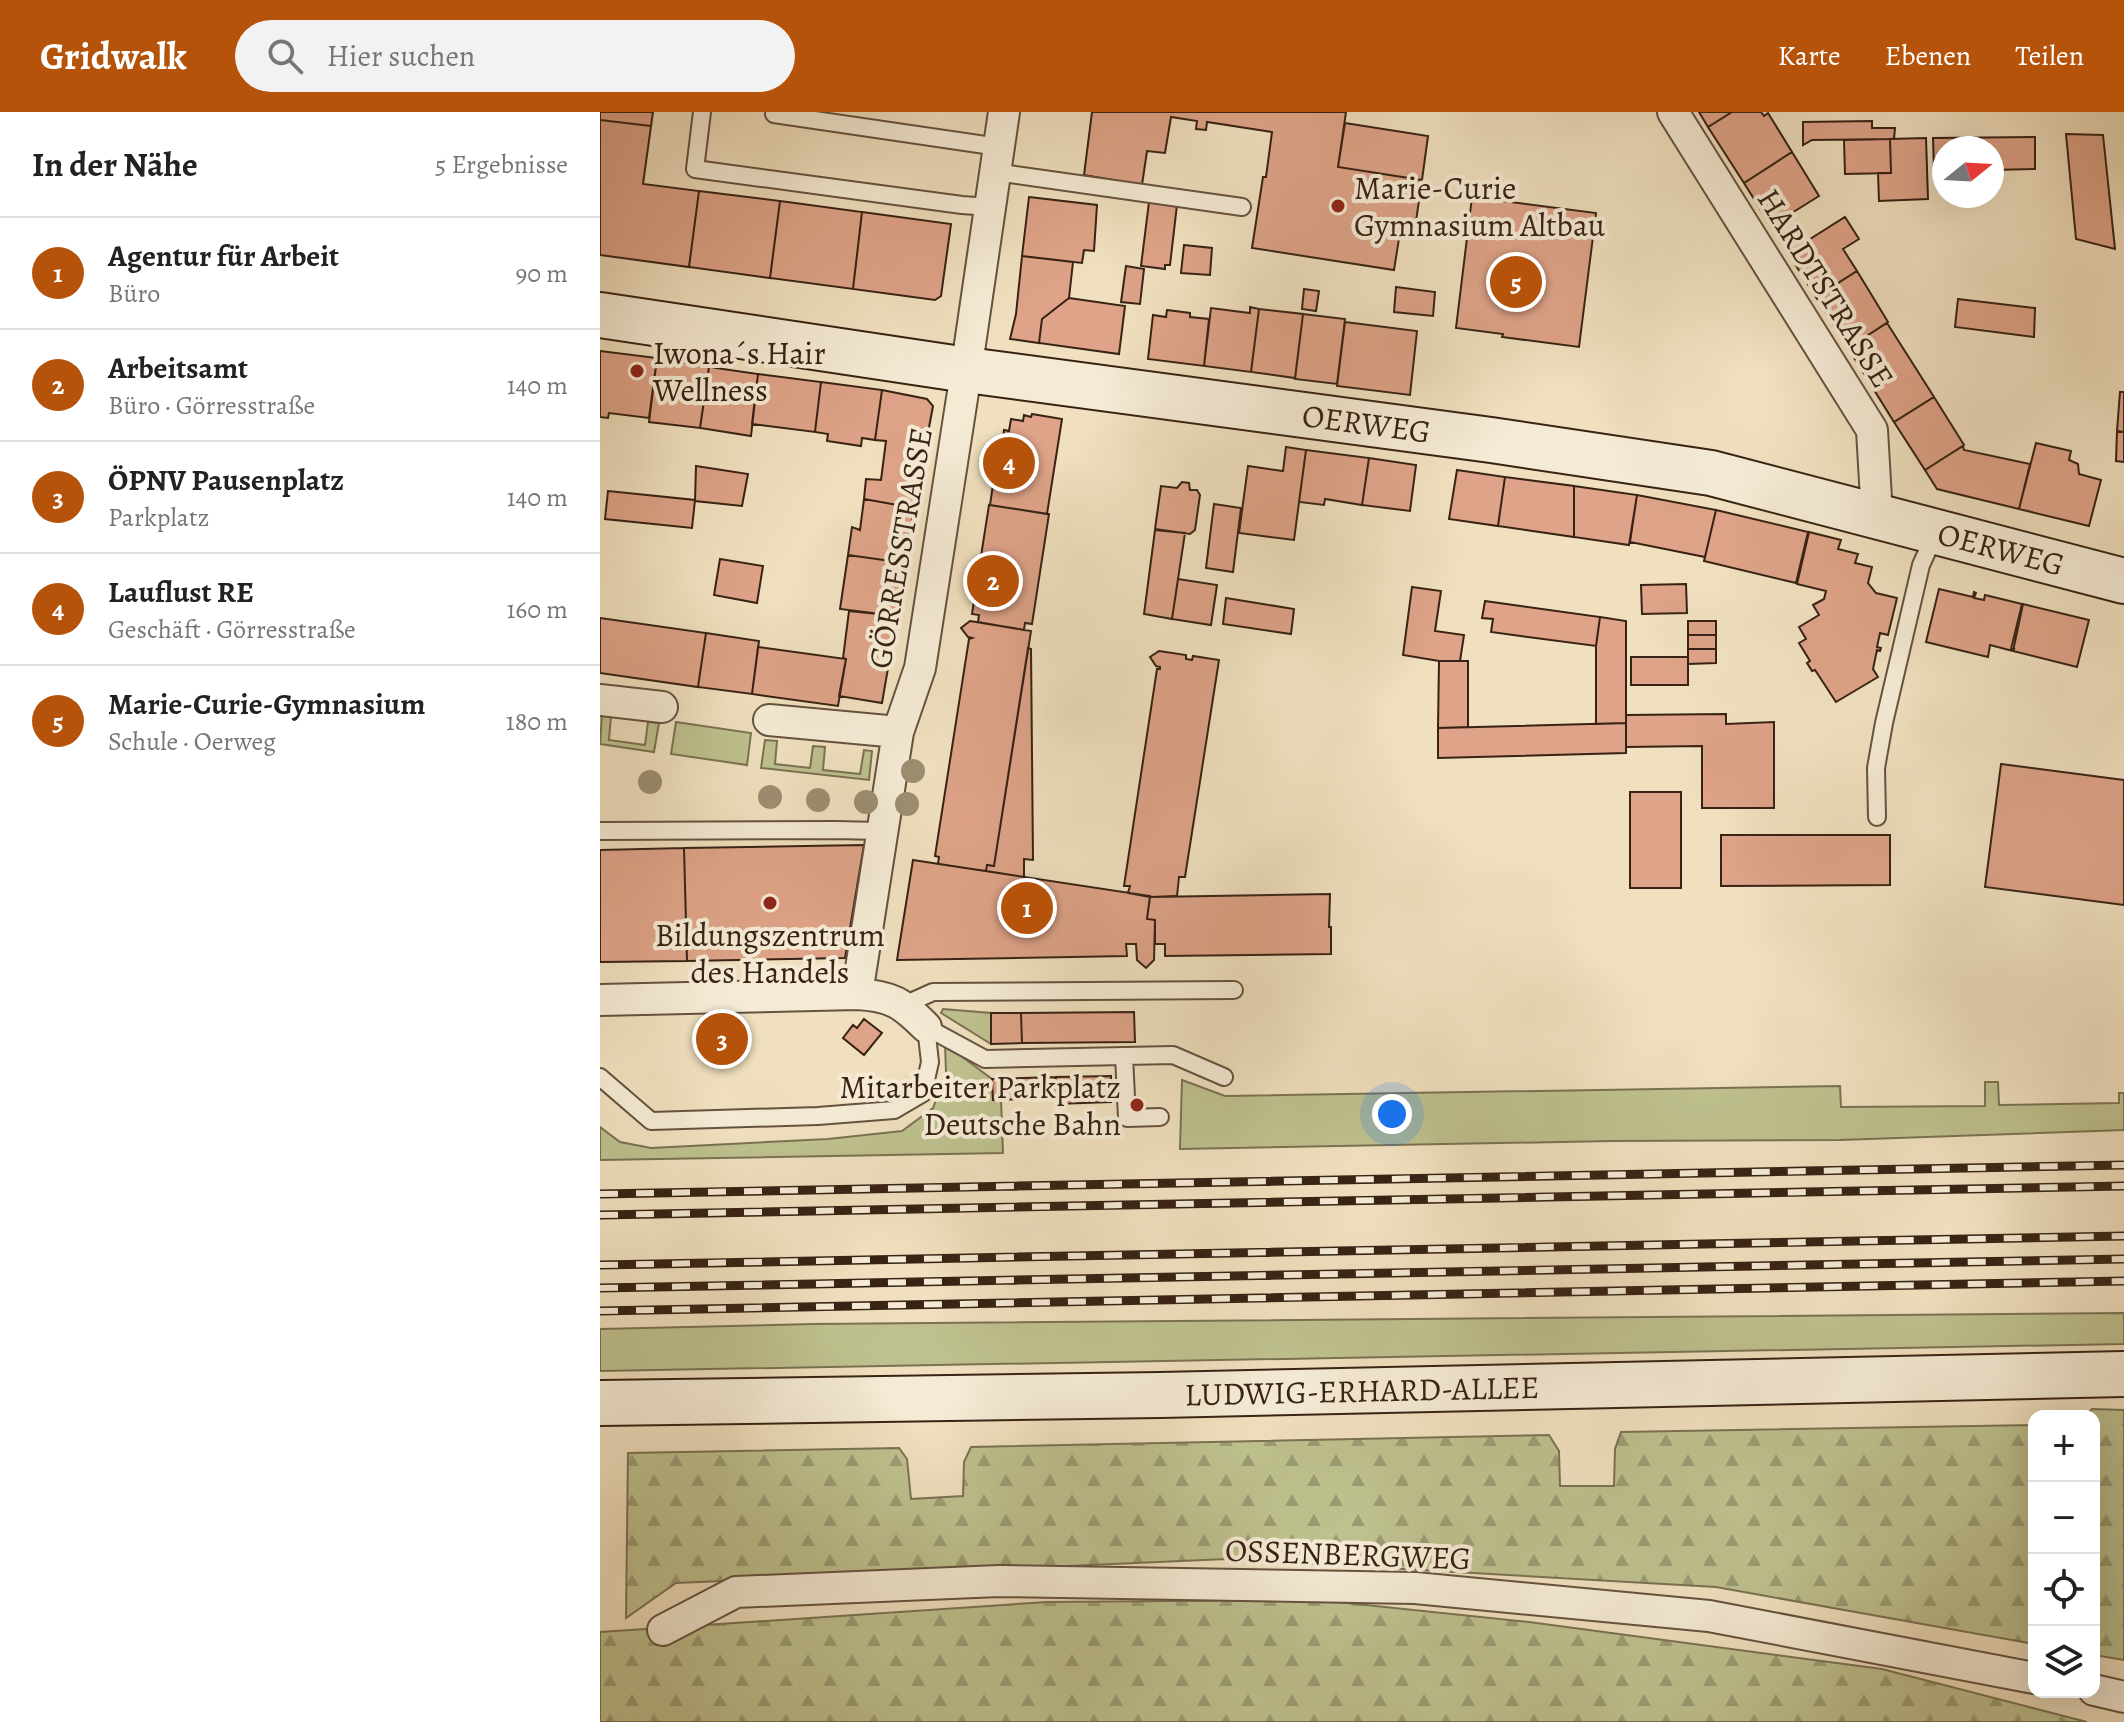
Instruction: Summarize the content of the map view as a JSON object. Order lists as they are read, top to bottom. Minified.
{"streets":{"main road":["OERWEG","LUDWIG-ERHARD-ALLEE"],"street":["HARDTSTRASSE","GÖRRESSTRASSE","OSSENBERGWEG"]},"crossings":[["HARDTSTRASSE","OERWEG"],["OERWEG","GÖRRESSTRASSE"]],"places":["Marie-Curie Gymnasium Altbau","Iwona´s Hair Wellness","Bildungszentrum des Handels","Mitarbeiter Parkplatz Deutsche Bahn"],"north":"right","page":{"header":"Gridwalk","search":"Hier suchen","nav":["Karte","Ebenen","Teilen"],"heading":["In der Nähe","5 Ergebnisse"],"list":[{"mark":"1","name":"Agentur für Arbeit","note":"Büro","value":"90 m"},{"mark":"2","name":"Arbeitsamt","note":"Büro · Görresstraße","value":"140 m"},{"mark":"3","name":"ÖPNV Pausenplatz","note":"Parkplatz","value":"140 m"},{"mark":"4","name":"Lauflust RE","note":"Geschäft · Görresstraße","value":"160 m"},{"mark":"5","name":"Marie-Curie-Gymnasium","note":"Schule · Oerweg","value":"180 m"}],"pins":["5","4","2","1","3"],"map_buttons":["+","−"]}}
